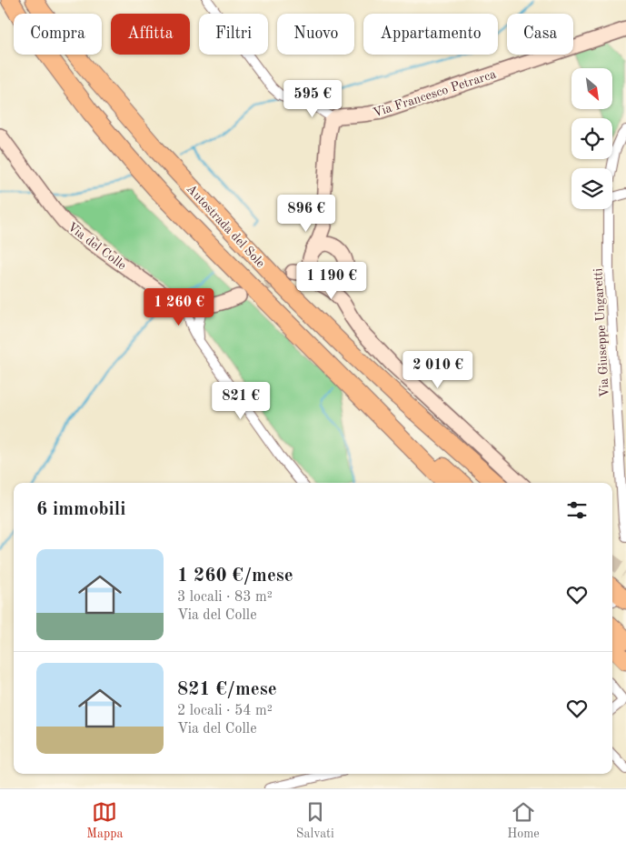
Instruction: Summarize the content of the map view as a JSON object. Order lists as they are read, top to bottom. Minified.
{"streets":{"highway":["Autostrada del Sole"],"main road":["Via Francesco Petrarca","Via del Colle"],"street":["Via Giuseppe Ungaretti"]},"north":"bottom right","page":{"chip":["Compra","Affitta","Filtri","Nuovo","Appartamento","Casa"],"price":["595 €","896 €","1 190 €","1 260 €","2 010 €","821 €"],"heading":"6 immobili","list":[{"name":"1 260 €/mese","note":"3 locali · 83 m² · Via del Colle"},{"name":"821 €/mese","note":"2 locali · 54 m² · Via del Colle"}],"tabs":["Mappa","Salvati","Home"]}}
